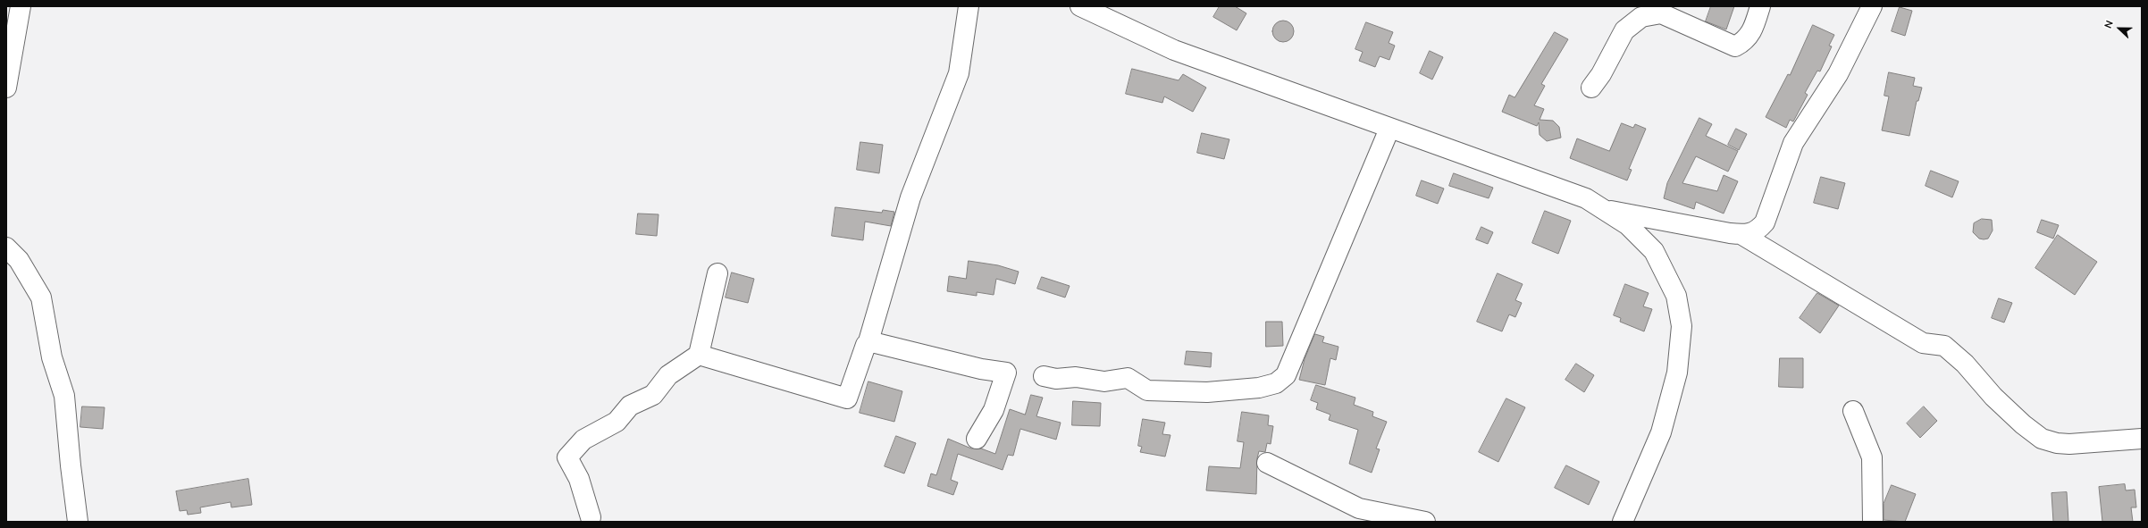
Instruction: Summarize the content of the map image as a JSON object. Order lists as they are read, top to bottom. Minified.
{"north":"left"}
